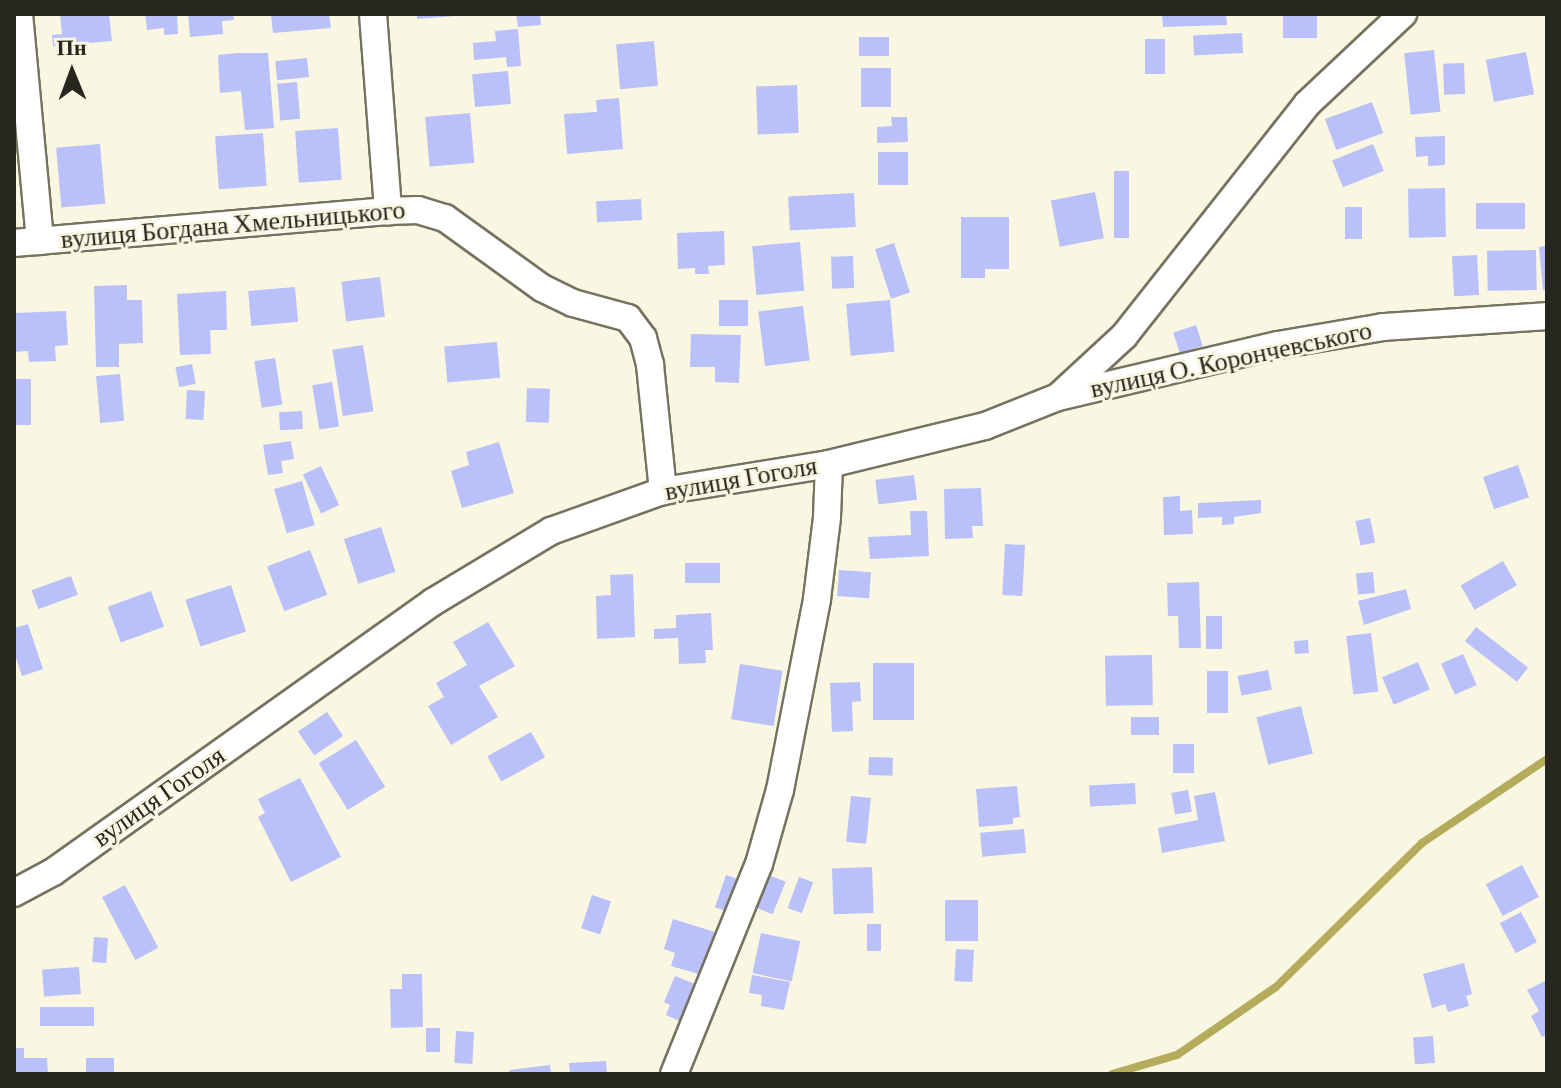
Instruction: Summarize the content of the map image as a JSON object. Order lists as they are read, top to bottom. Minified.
{"streets":{"street":["вулиця Богдана Хмельницького","вулиця О. Корончевського","вулиця Гоголя"]},"crossings":[["вулиця Богдана Хмельницького","вулиця Гоголя"],["вулиця О. Корончевського","вулиця Гоголя"]],"north":"top"}
